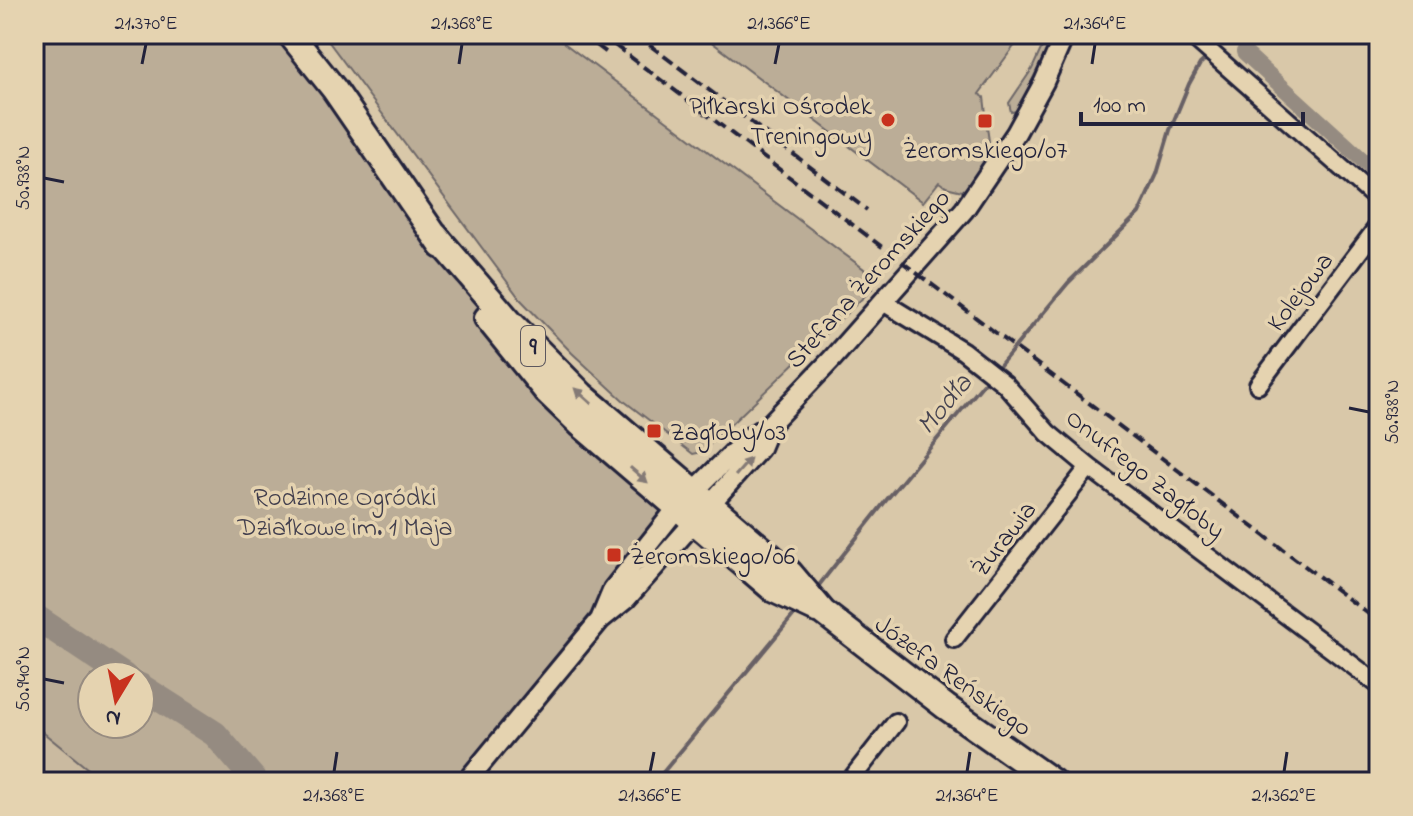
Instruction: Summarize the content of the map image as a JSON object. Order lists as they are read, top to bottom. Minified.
{"streets":{"main road":["9","Józefa Reńskiego"],"street":["Stefana Żeromskiego","Kolejowa","Onufrego Zagłoby","Żurawia"]},"crossings":[["Stefana Żeromskiego","9"],["Stefana Żeromskiego","Onufrego Zagłoby"],["Stefana Żeromskiego","Józefa Reńskiego"],["9","Józefa Reńskiego"],["Onufrego Zagłoby","Żurawia"]],"water":["Modła"],"parks":["Rodzinne Ogródki Działkowe im. 1 Maja"],"places":{"other":["Piłkarski Ośrodek Treningowy"],"transit":["Żeromskiego/07","Zagłoby/03","Żeromskiego/06"]},"scale_bar":"100 m","north":"bottom","coordinates":["21.370°E","21.368°E","21.366°E","21.364°E","50.938°N","50.940°N","21.362°E"]}
